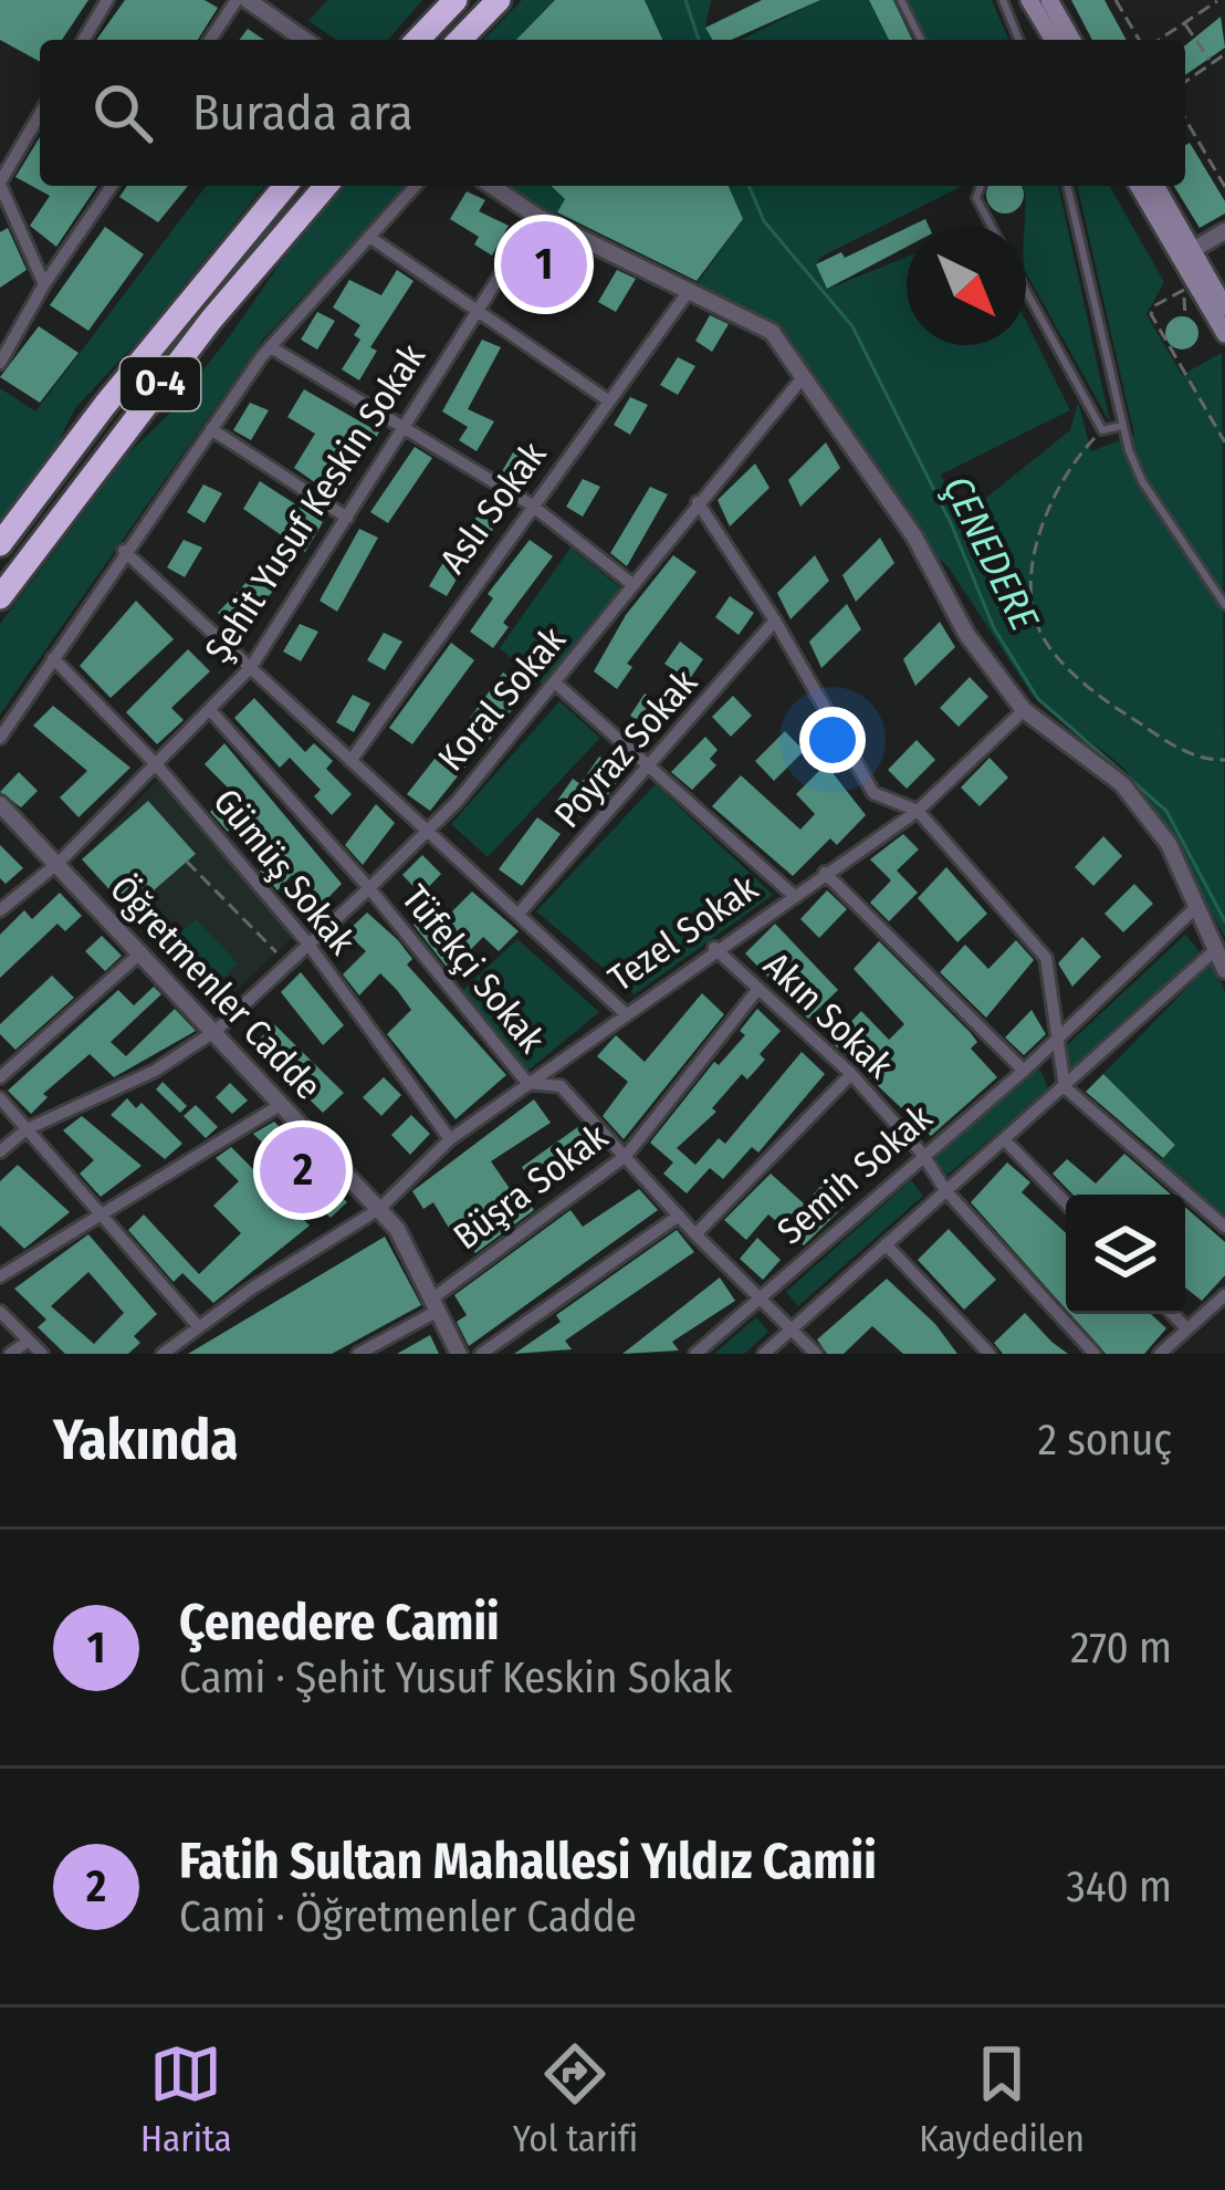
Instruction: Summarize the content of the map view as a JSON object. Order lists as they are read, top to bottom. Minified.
{"streets":{"highway":["O-4"],"street":["Şehit Yusuf Keskin Sokak","Aslı Sokak","Koral Sokak","Poyraz Sokak","Gümüş Sokak","Tezel Sokak","Tüfekçi Sokak","Öğretmenler Cadde","Akın Sokak","Semih Sokak","Büşra Sokak"]},"crossings":[["Şehit Yusuf Keskin Sokak","Gümüş Sokak"],["Şehit Yusuf Keskin Sokak","Tüfekçi Sokak"],["Şehit Yusuf Keskin Sokak","Öğretmenler Cadde"],["Koral Sokak","Gümüş Sokak"],["Koral Sokak","Tüfekçi Sokak"],["Koral Sokak","Öğretmenler Cadde"],["Gümüş Sokak","Tezel Sokak"],["Tezel Sokak","Tüfekçi Sokak"],["Tezel Sokak","Öğretmenler Cadde"],["Tezel Sokak","Akın Sokak"],["Tüfekçi Sokak","Semih Sokak"],["Tüfekçi Sokak","Büşra Sokak"],["Öğretmenler Cadde","Büşra Sokak"],["Akın Sokak","Semih Sokak"],["Akın Sokak","Büşra Sokak"]],"water":["ÇENEDERE"],"north":"bottom right","page":{"search":"Burada ara","pins":["1","2"],"heading":["Yakında","2 sonuç"],"list":[{"mark":"1","name":"Çenedere Camii","note":"Cami · Şehit Yusuf Keskin Sokak","value":"270 m"},{"mark":"2","name":"Fatih Sultan Mahallesi Yıldız Camii","note":"Cami · Öğretmenler Cadde","value":"340 m"}],"nav":["Harita","Yol tarifi","Kaydedilen"]}}
